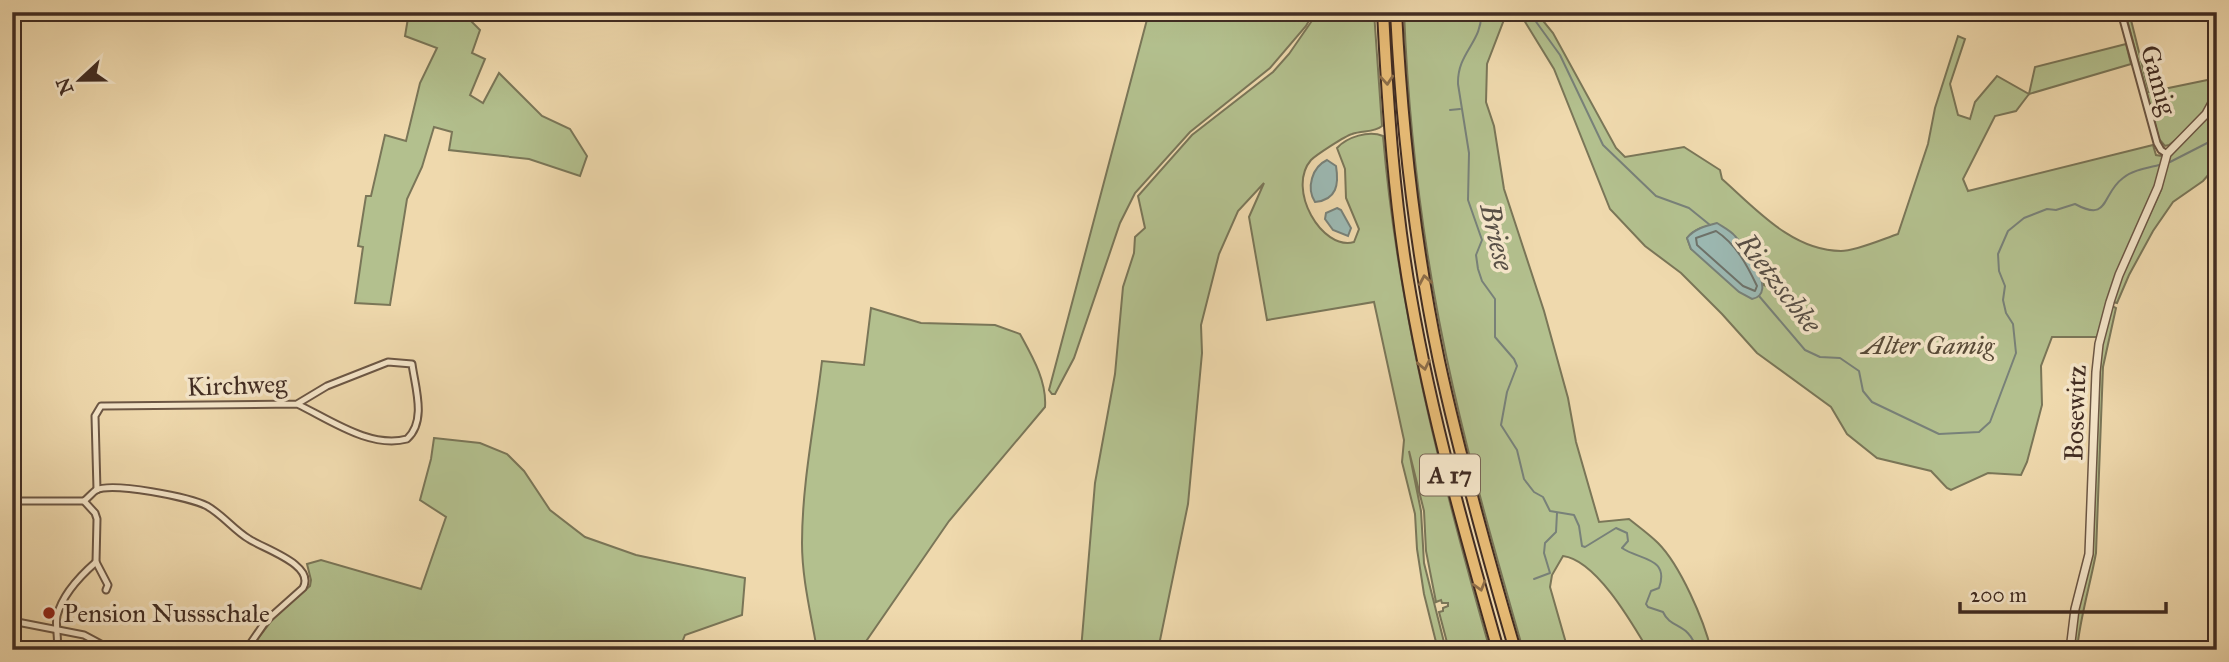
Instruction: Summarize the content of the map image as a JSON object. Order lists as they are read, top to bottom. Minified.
{"streets":{"highway":["A 17"],"street":["Gamig","Kirchweg","Bosewitz"]},"crossings":[["Gamig","Bosewitz"]],"water":["Briese","Rietzschke"],"parks":["Alter Gamig"],"places":["Pension Nussschale"],"scale_bar":"200 m","north":"left"}
